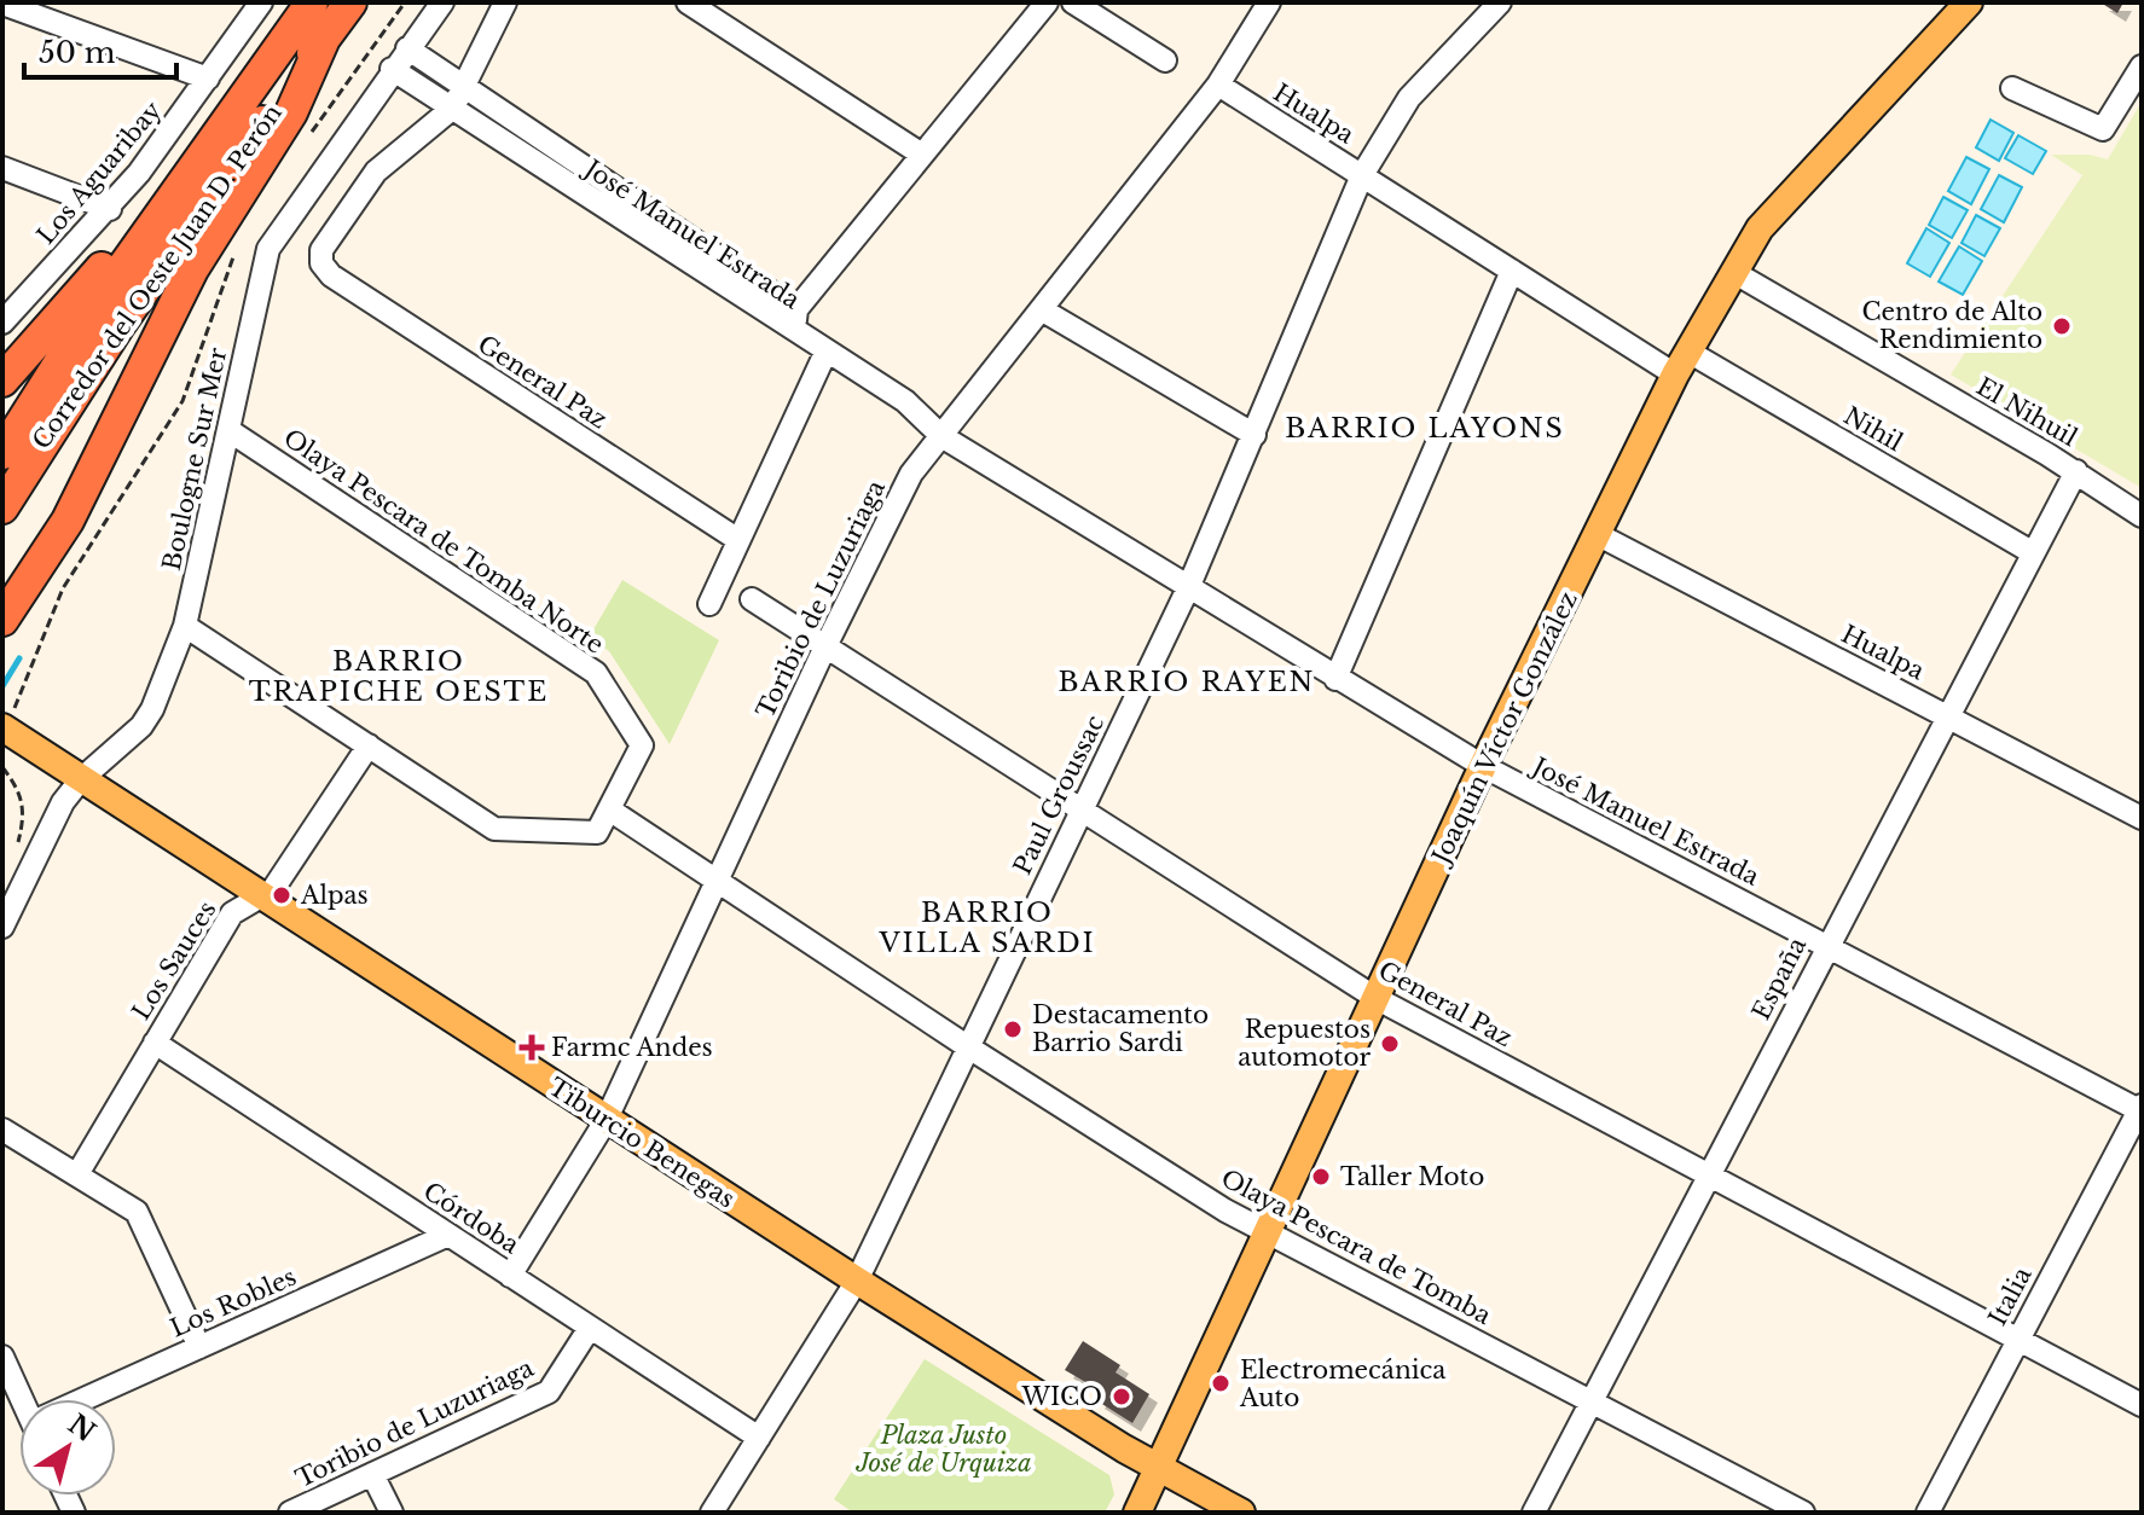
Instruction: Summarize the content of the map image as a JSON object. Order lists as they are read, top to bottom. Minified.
{"streets":{"highway":["Corredor del Oeste Juan D. Perón"],"main road":["Joaquín Víctor González","Tiburcio Benegas"],"street":["Hualpa","Los Aguaribay","José Manuel Estrada","General Paz","El Nihuil","Nihil","Boulogne Sur Mer","Olaya Pescara de Tomba Norte","Toribio de Luzuriaga","Paul Groussac","Los Sauces","España","Córdoba","Olaya Pescara de Tomba","Italia","Los Robles"]},"crossings":[["Hualpa","Nihil"],["Hualpa","Toribio de Luzuriaga"],["Hualpa","Joaquín Víctor González"],["Hualpa","Paul Groussac"],["Hualpa","España"],["José Manuel Estrada","General Paz"],["José Manuel Estrada","Boulogne Sur Mer"],["José Manuel Estrada","Toribio de Luzuriaga"],["José Manuel Estrada","Joaquín Víctor González"],["José Manuel Estrada","Paul Groussac"],["José Manuel Estrada","España"],["José Manuel Estrada","Italia"],["General Paz","Toribio de Luzuriaga"],["General Paz","Joaquín Víctor González"],["General Paz","Paul Groussac"],["General Paz","España"],["General Paz","Italia"],["El Nihuil","Joaquín Víctor González"],["El Nihuil","España"],["Nihil","Joaquín Víctor González"],["Nihil","España"],["Boulogne Sur Mer","Olaya Pescara de Tomba Norte"],["Boulogne Sur Mer","Tiburcio Benegas"],["Olaya Pescara de Tomba Norte","Olaya Pescara de Tomba"],["Toribio de Luzuriaga","Tiburcio Benegas"],["Toribio de Luzuriaga","Córdoba"],["Toribio de Luzuriaga","Olaya Pescara de Tomba"],["Joaquín Víctor González","Tiburcio Benegas"],["Joaquín Víctor González","Olaya Pescara de Tomba"],["Paul Groussac","Tiburcio Benegas"],["Paul Groussac","Córdoba"],["Paul Groussac","Olaya Pescara de Tomba"],["Los Sauces","Tiburcio Benegas"],["Los Sauces","Córdoba"],["España","Olaya Pescara de Tomba"],["Córdoba","Los Robles"]],"districts":["BARRIO LAYONS","BARRIO TRAPICHE OESTE","BARRIO RAYEN","BARRIO VILLA SARDI"],"parks":["Plaza Justo José de Urquiza"],"places":{"other":["Centro de Alto Rendimiento","Alpas","Destacamento Barrio Sardi","Repuestos automotor","Taller Moto","Electromecánica Auto","WICO"],"health":["Farmc Andes"]},"scale_bar":"50 m","north":"top right"}
